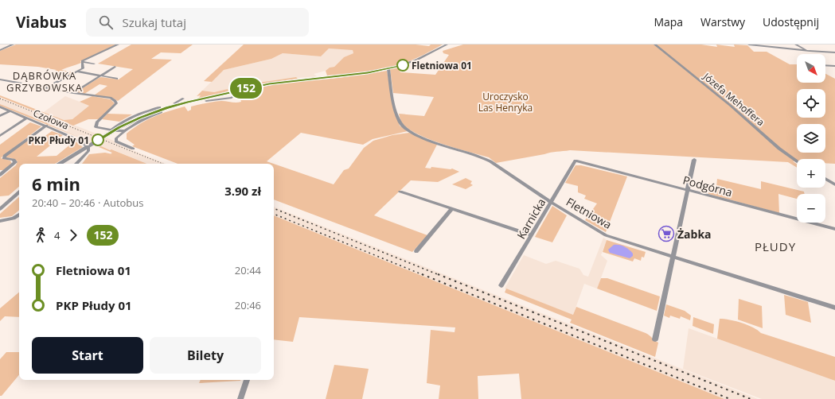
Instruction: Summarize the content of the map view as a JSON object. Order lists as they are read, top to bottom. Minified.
{"streets":{"street":["Józefa Mehoffera","Czołowa","Podgórna","Fletniowa","Karnicka"]},"crossings":[["Podgórna","Karnicka"],["Fletniowa","Karnicka"]],"districts":["DĄBRÓWKA GRZYBOWSKA","PŁUDY"],"parks":["Uroczysko Las Henryka"],"places":{"other":["Fletniowa 01","PKP Płudy 01"],"supermarket":["Żabka"]},"lines":["bus line 152"],"north":"bottom right","page":{"header":"Viabus","search":"Szukaj tutaj","nav":["Mapa","Warstwy","Udostępnij"],"on_map":"152","map_buttons":["+","−"],"heading":["6 min","20:40 – 20:46 · Autobus","3.90 zł"],"legs":["4","152"],"list":[{"name":"Fletniowa 01","value":"20:44"},{"name":"PKP Płudy 01","value":"20:46"}],"buttons":["Start","Bilety"]}}
